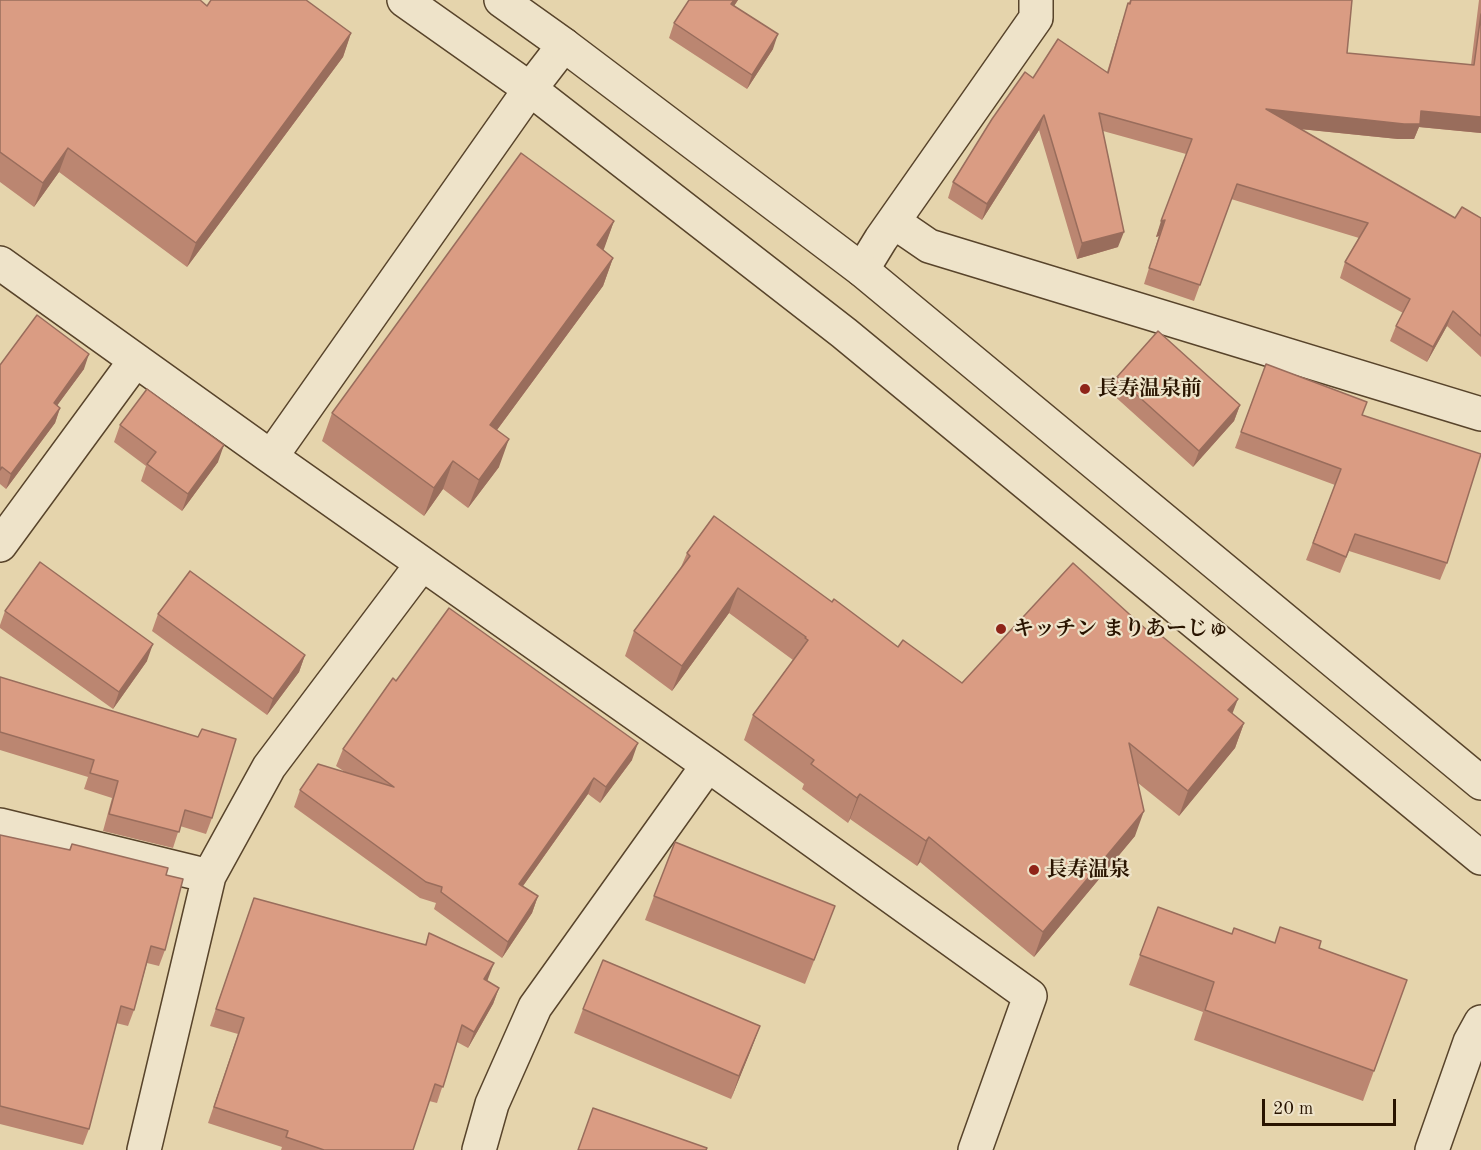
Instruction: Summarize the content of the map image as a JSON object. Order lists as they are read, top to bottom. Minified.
{"places":["長寿温泉前","キッチン まりあーじゅ","長寿温泉"],"scale_bar":"20 m"}
